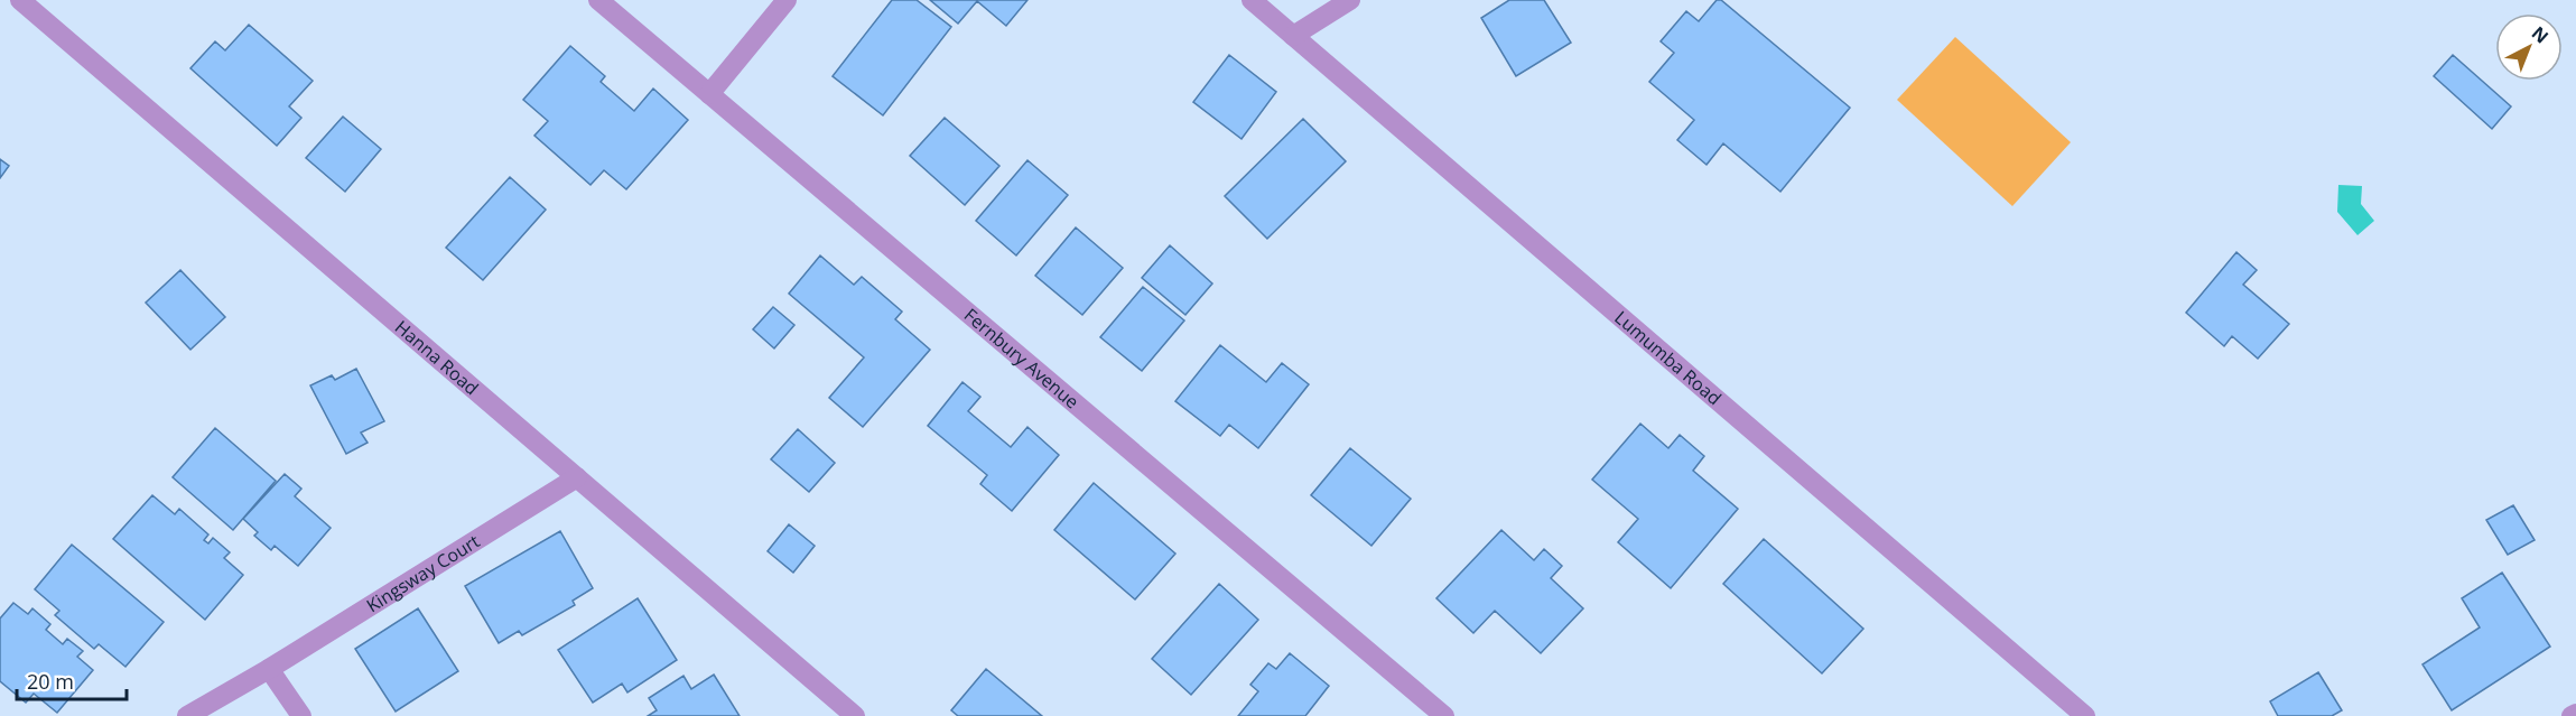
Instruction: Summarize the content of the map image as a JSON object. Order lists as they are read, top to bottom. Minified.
{"streets":{"street":["Lumumba Road","Hanna Road","Fernbury Avenue","Kingsway Court"]},"crossings":[["Hanna Road","Kingsway Court"]],"scale_bar":"20 m","north":"top right"}
